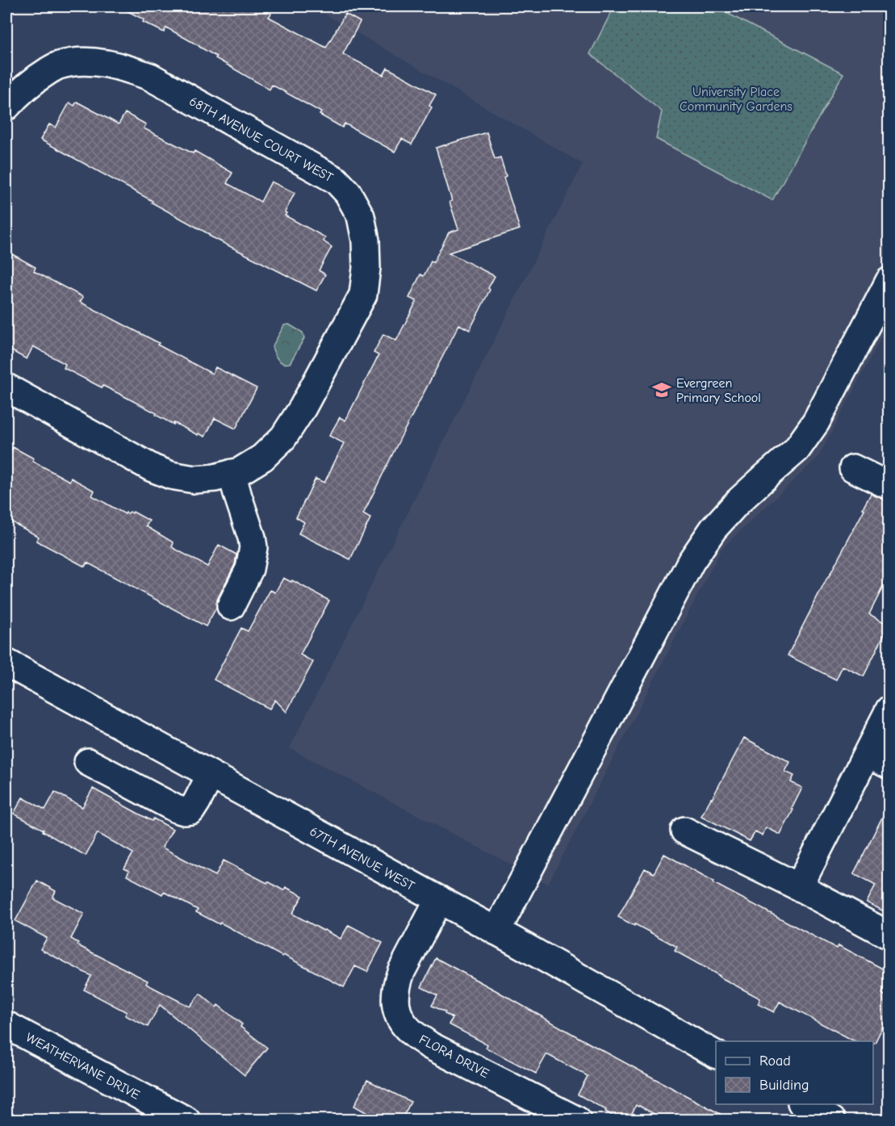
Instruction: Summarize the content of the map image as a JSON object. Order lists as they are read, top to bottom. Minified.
{"streets":{"street":["68TH AVENUE COURT WEST","67TH AVENUE WEST","FLORA DRIVE","WEATHERVANE DRIVE"]},"crossings":[["67TH AVENUE WEST","FLORA DRIVE"]],"parks":["University Place Community Gardens"],"places":{"school or university":["Evergreen Primary School"]},"legend":["Road","Building"]}
